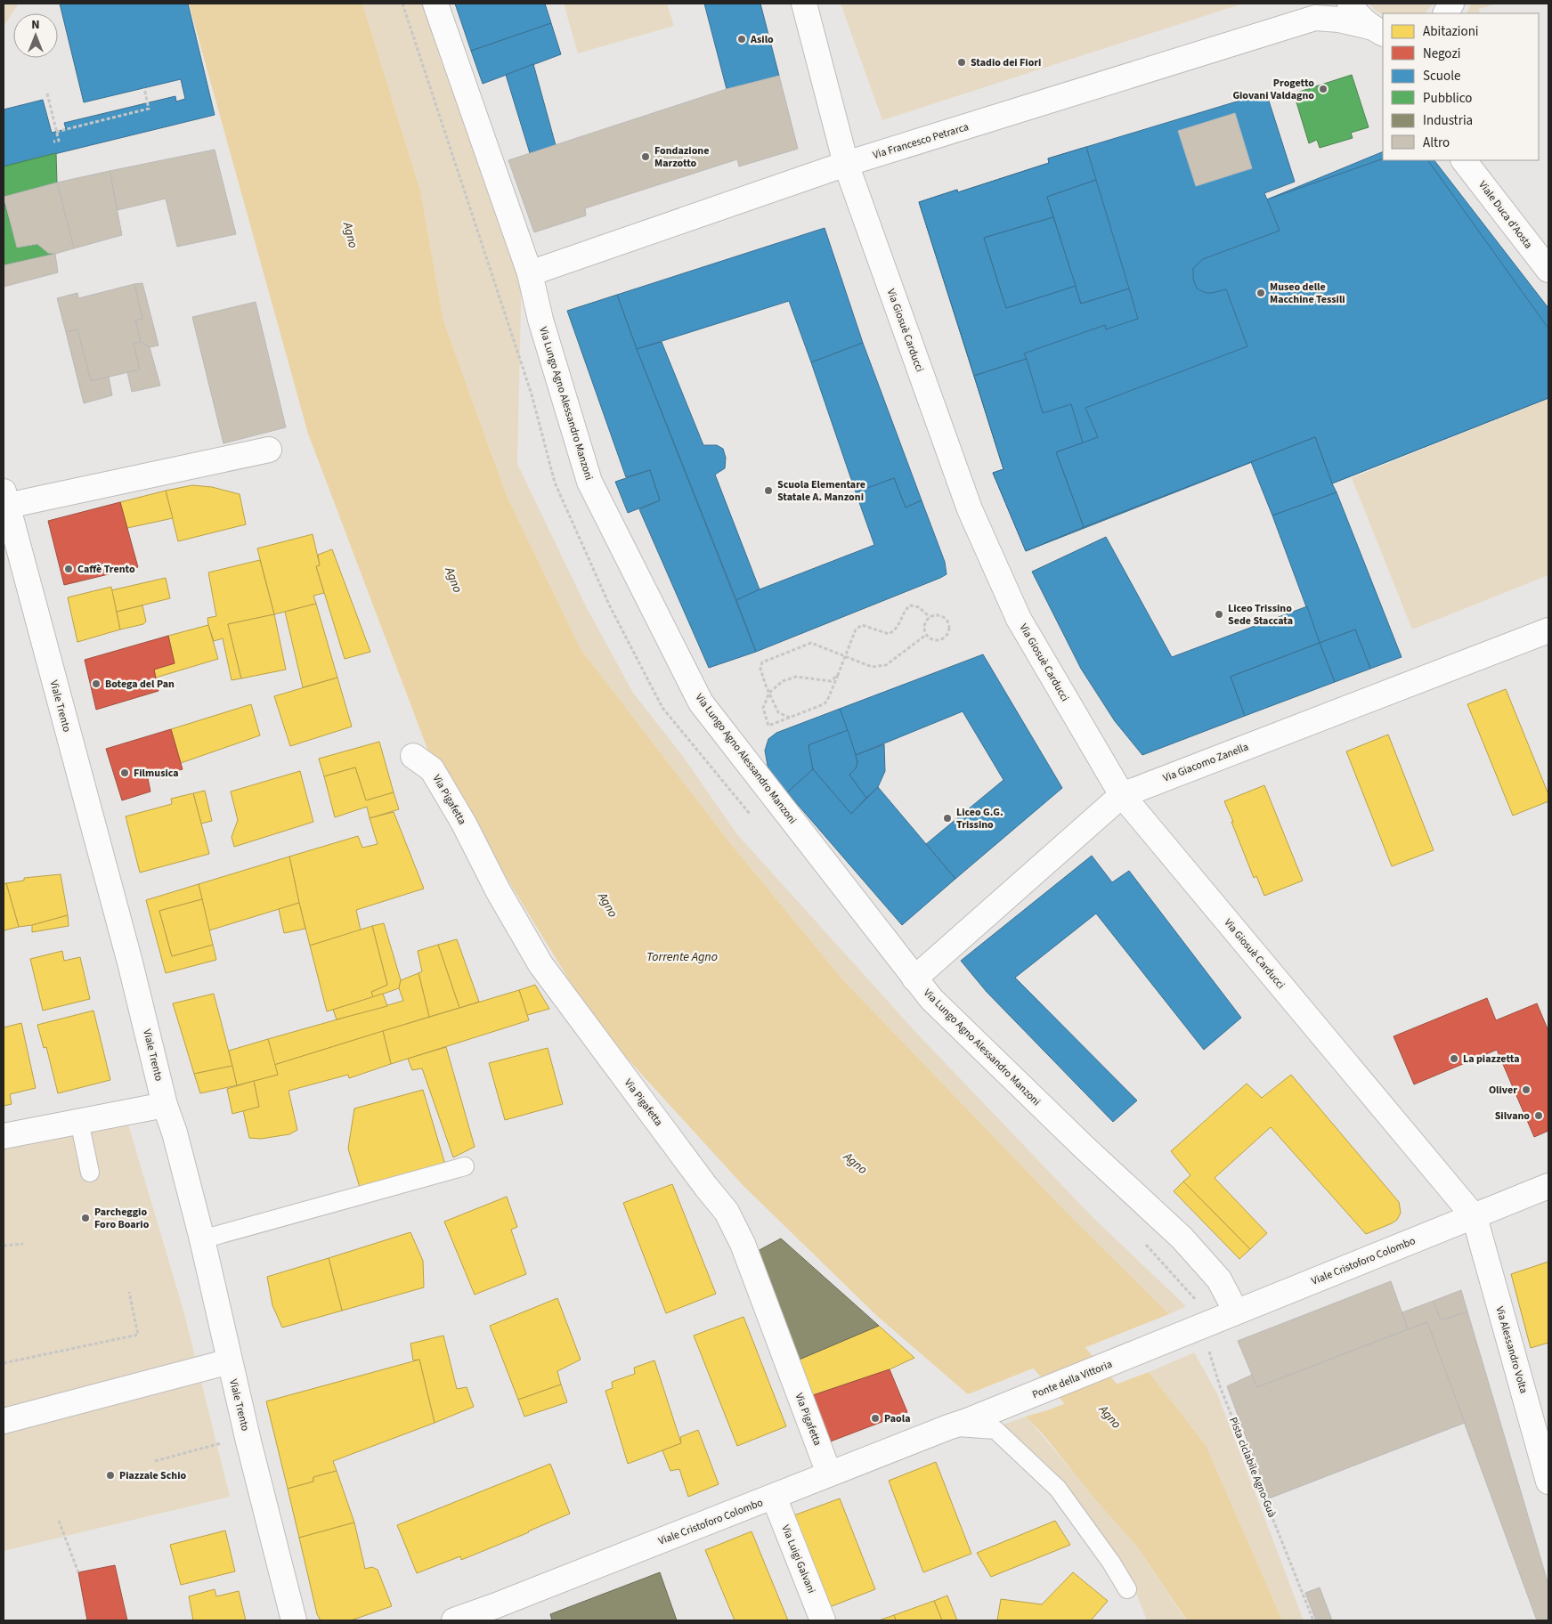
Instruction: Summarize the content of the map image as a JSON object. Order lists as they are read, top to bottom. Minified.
{"streets":{"street":["Via Francesco Petrarca","Viale Duca d'Aosta","Via Giosuè Carducci","Via Lungo Agno Alessandro Manzoni","Viale Trento","Via Giacomo Zanella","Via Pigafetta","Viale Cristoforo Colombo","Via Alessandro Volta","Ponte della Vittoria","Via Luigi Galvani"],"path":["Pista ciclabile Agno-Guà"]},"crossings":[["Via Francesco Petrarca","Via Giosuè Carducci"],["Via Francesco Petrarca","Via Lungo Agno Alessandro Manzoni"],["Via Giosuè Carducci","Via Giacomo Zanella"],["Via Giosuè Carducci","Viale Cristoforo Colombo"],["Via Giosuè Carducci","Via Alessandro Volta"],["Via Lungo Agno Alessandro Manzoni","Via Giacomo Zanella"],["Via Lungo Agno Alessandro Manzoni","Viale Cristoforo Colombo"],["Via Pigafetta","Viale Cristoforo Colombo"],["Viale Cristoforo Colombo","Via Alessandro Volta"],["Viale Cristoforo Colombo","Ponte della Vittoria"],["Viale Cristoforo Colombo","Pista ciclabile Agno-Guà"],["Viale Cristoforo Colombo","Via Luigi Galvani"],["Ponte della Vittoria","Pista ciclabile Agno-Guà"]],"water":["Agno","Torrente Agno"],"places":["Asilo","Stadio dei Fiori","Progetto Giovani Valdagno","Fondazione Marzotto","Museo delle Macchine Tessili","Scuola Elementare Statale A. Manzoni","Caffè Trento","Liceo Trissino Sede Staccata","Botega del Pan","Filmusica","Liceo G.G. Trissino","La piazzetta","Oliver","Silvano","Parcheggio Foro Boario","Paola","Piazzale Schio"],"legend":["Abitazioni","Negozi","Scuole","Pubblico","Industria","Altro"],"north":"top"}
